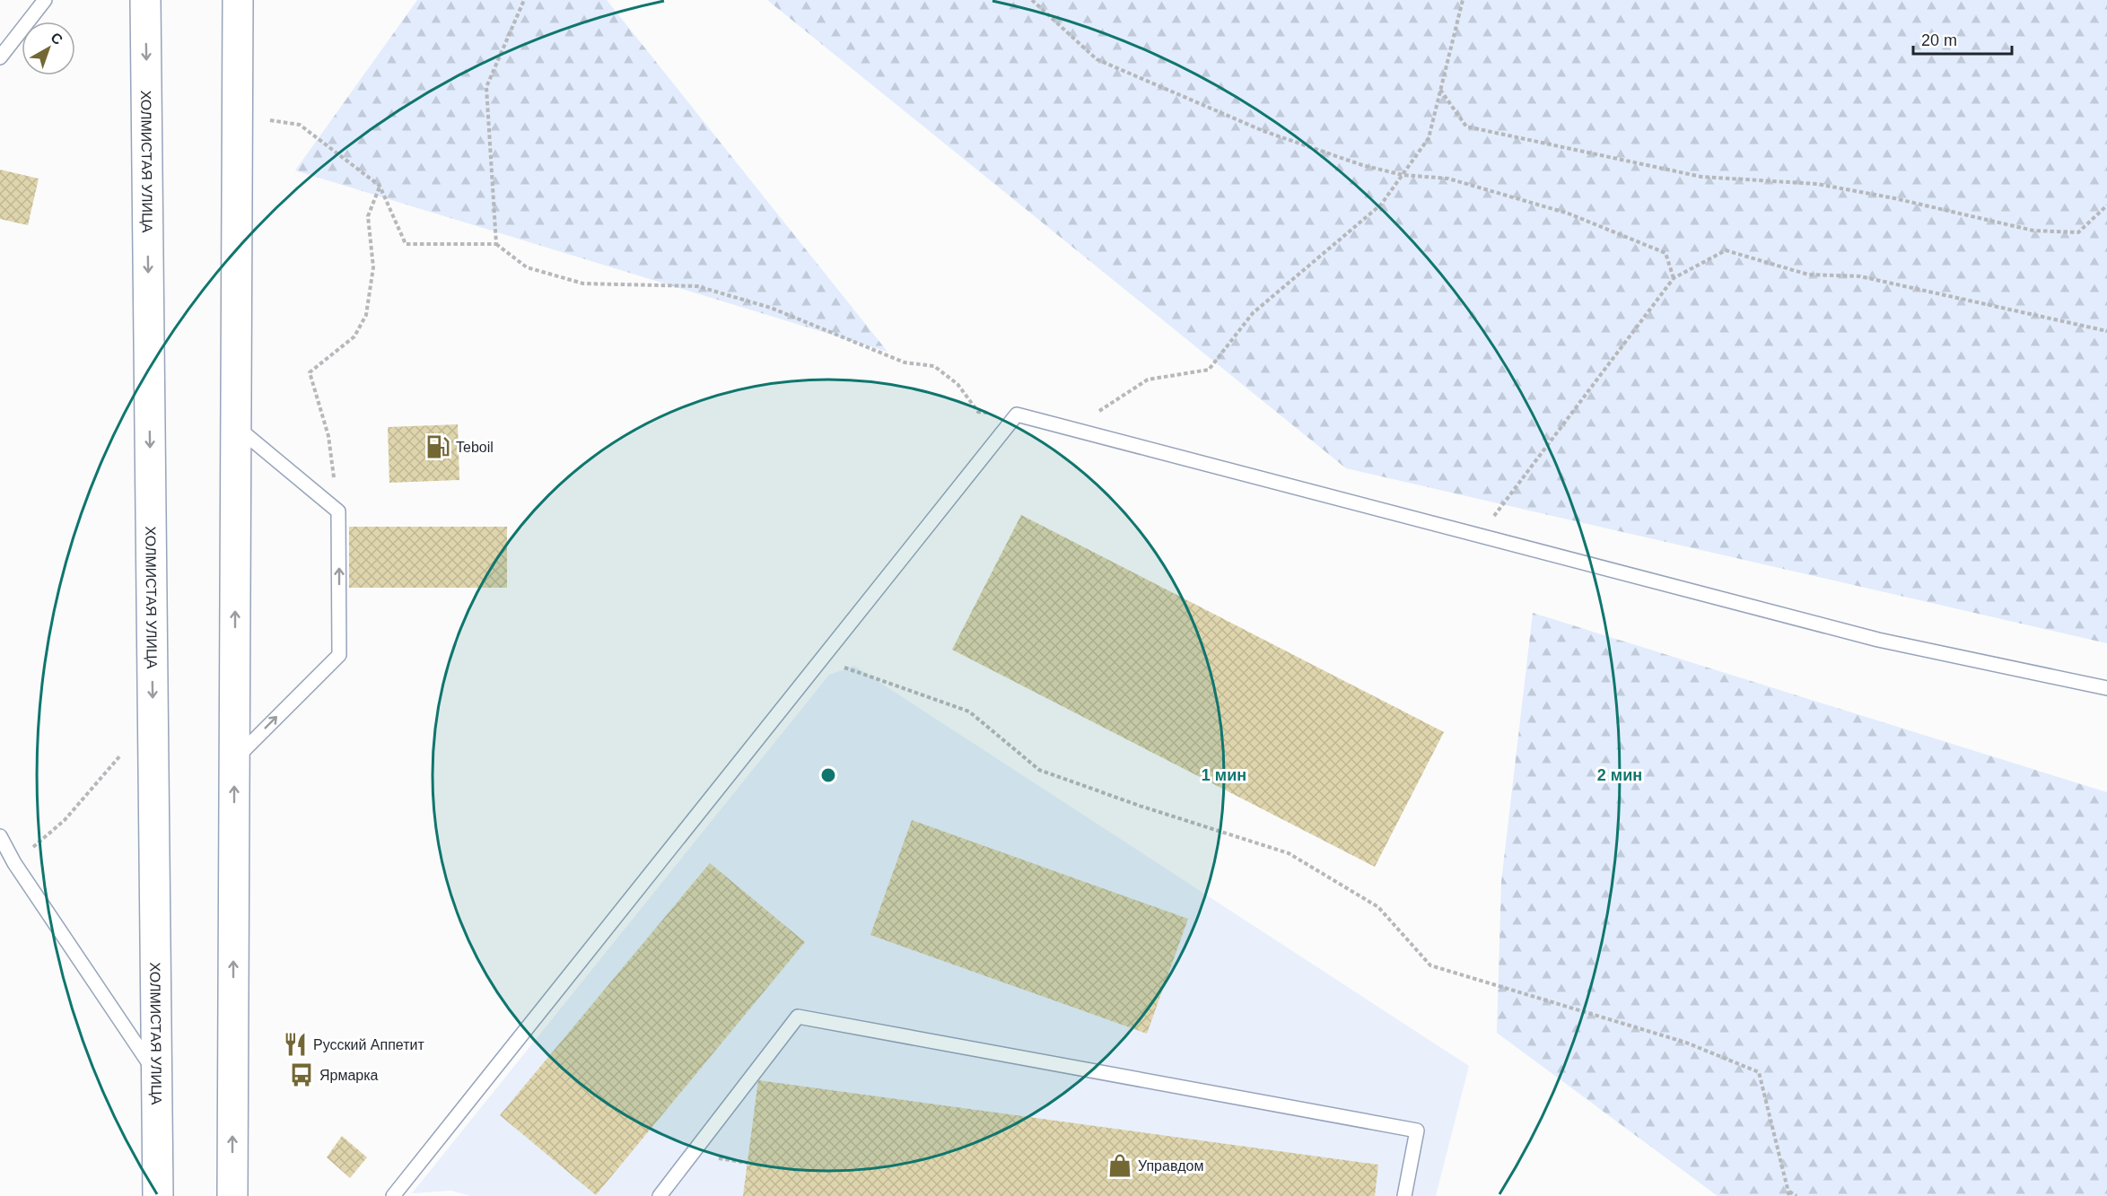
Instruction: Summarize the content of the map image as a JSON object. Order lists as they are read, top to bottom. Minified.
{"streets":{"highway":["ХОЛМИСТАЯ УЛИЦА"]},"places":{"fuel station":["Teboil"],"restaurant":["Русский Аппетит"],"bus stop":["Ярмарка"],"shop":["Управдом"]},"scale_bar":"20 m","north":"top right","rings":["1 мин","2 мин"]}
